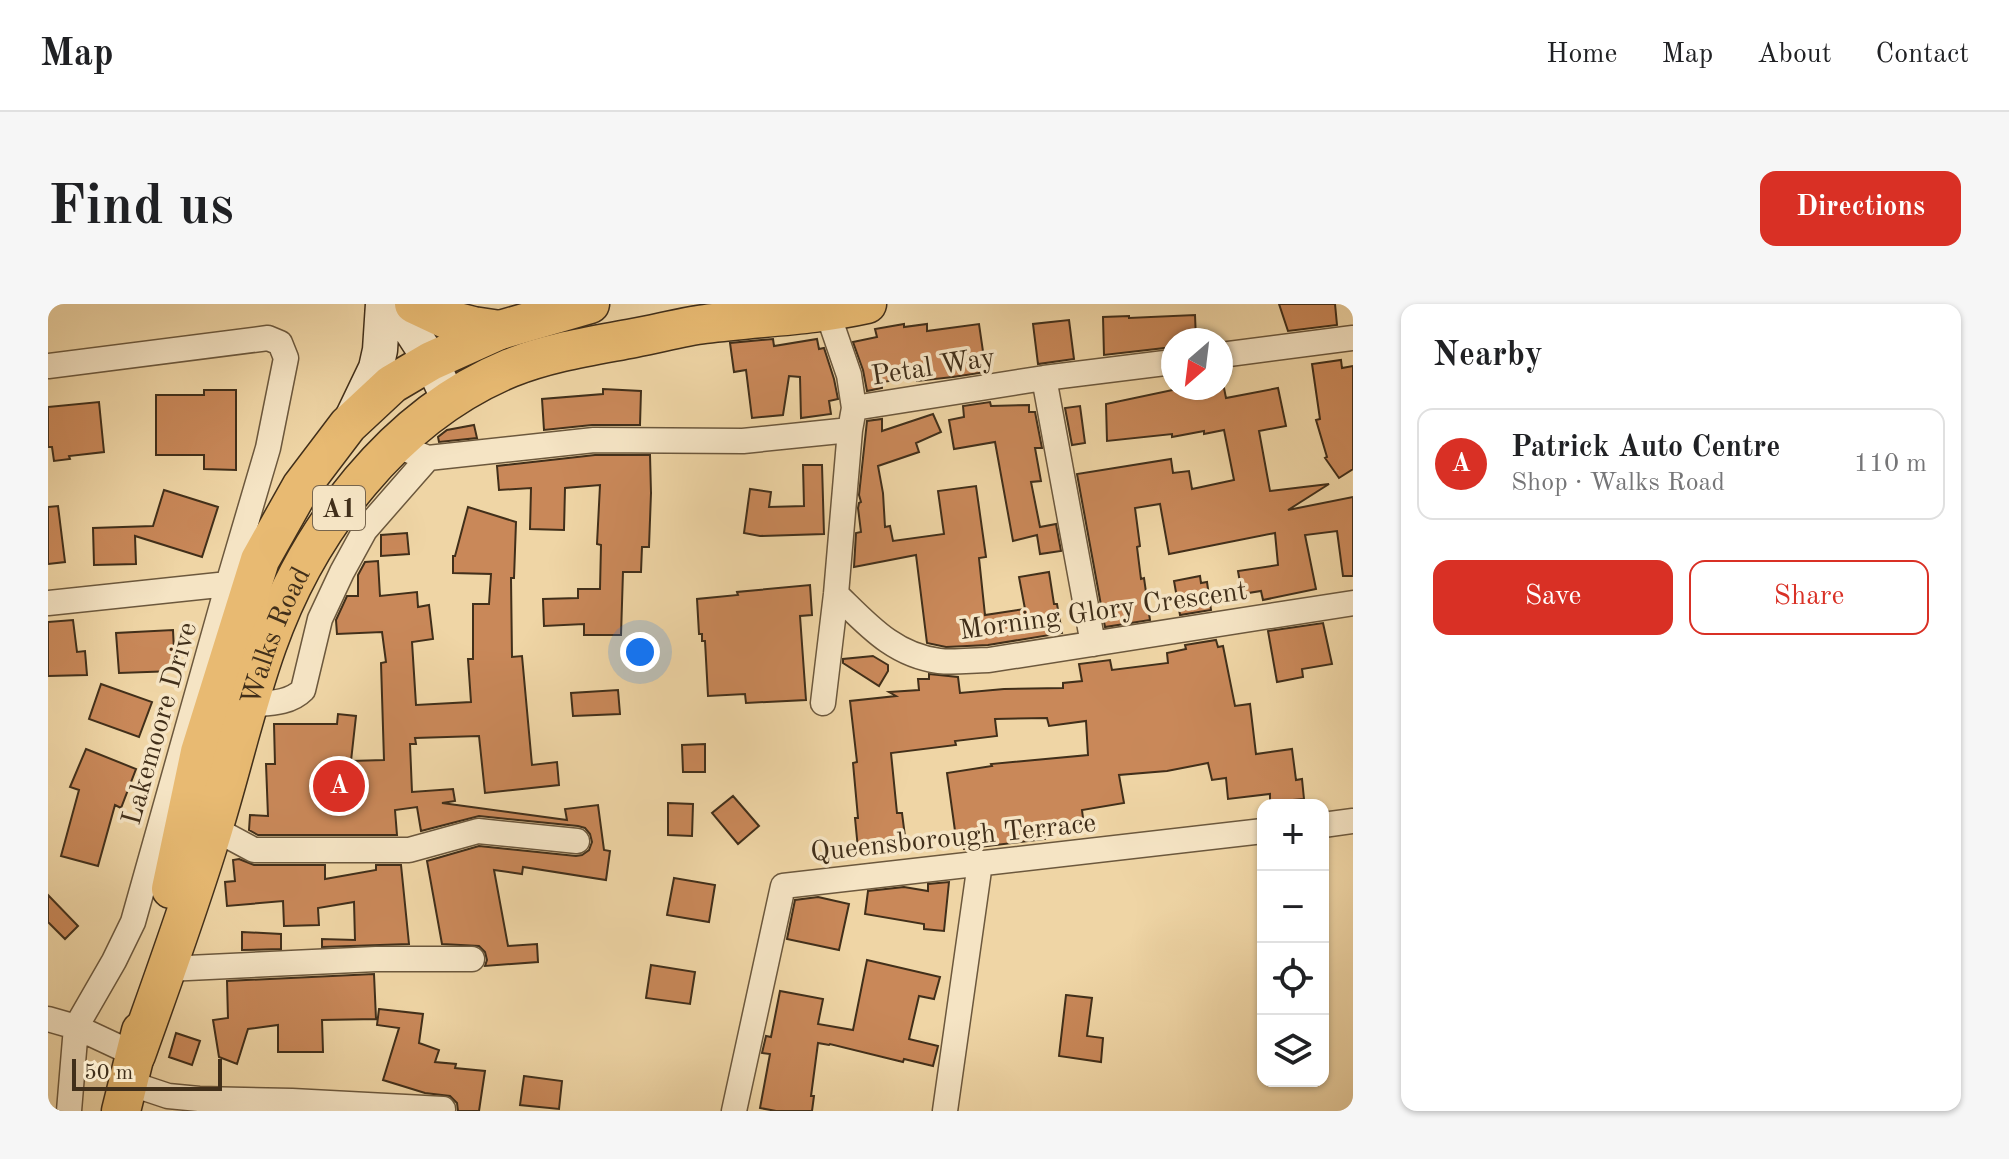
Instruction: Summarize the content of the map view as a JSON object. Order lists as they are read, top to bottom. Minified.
{"streets":{"main road":["A1","Walks Road"],"street":["Petal Way","Morning Glory Crescent","Lakemoore Drive","Queensborough Terrace"]},"crossings":[["Petal Way","Walks Road"],["A1","Walks Road"]],"scale_bar":"50 m","north":"bottom left","page":{"header":"Map","nav":["Home","Map","About","Contact"],"buttons":["Directions",["Save","Share"]],"title":"Find us","heading":"Nearby","list":[{"mark":"A","name":"Patrick Auto Centre","note":"Shop · Walks Road","value":"110 m"}],"pins":"A","map_buttons":["+","−"],"scale":"50 m"}}
